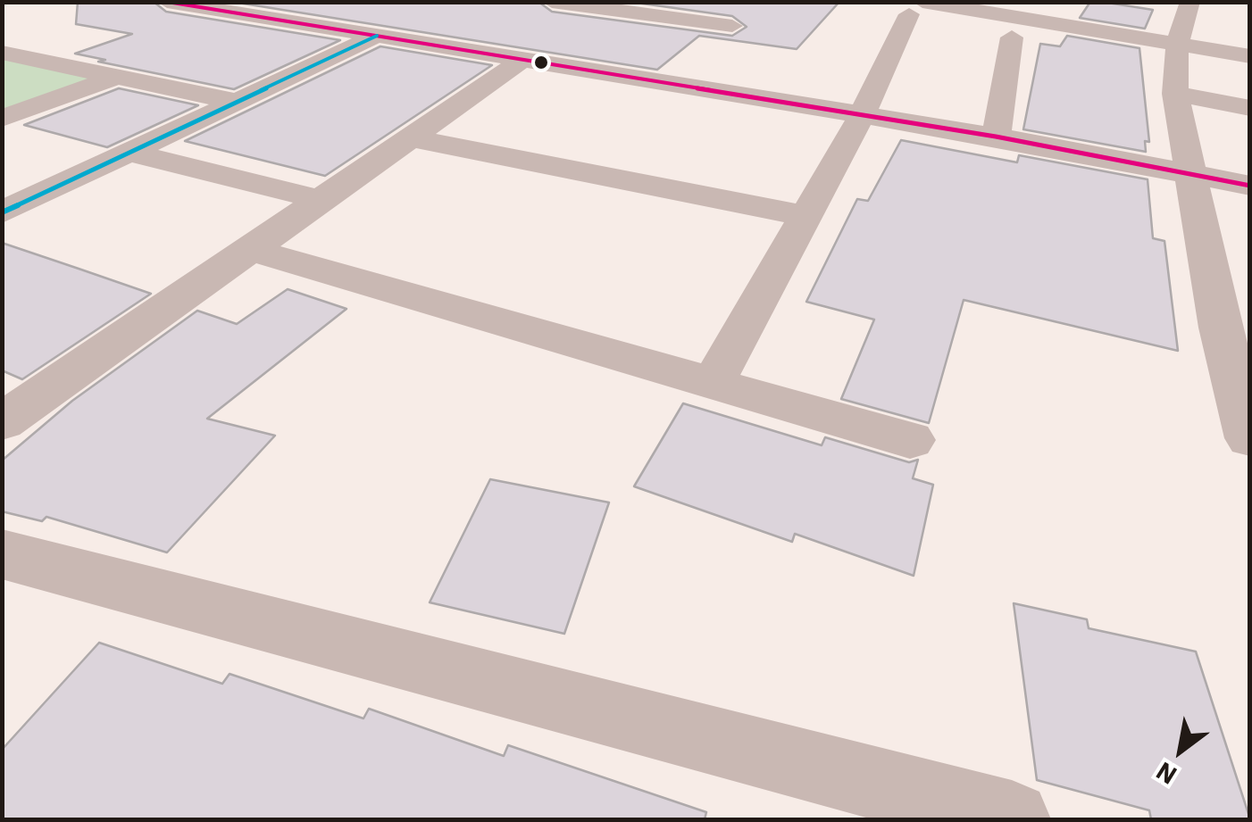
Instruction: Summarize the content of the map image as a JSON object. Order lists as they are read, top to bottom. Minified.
{"north":"bottom left"}
